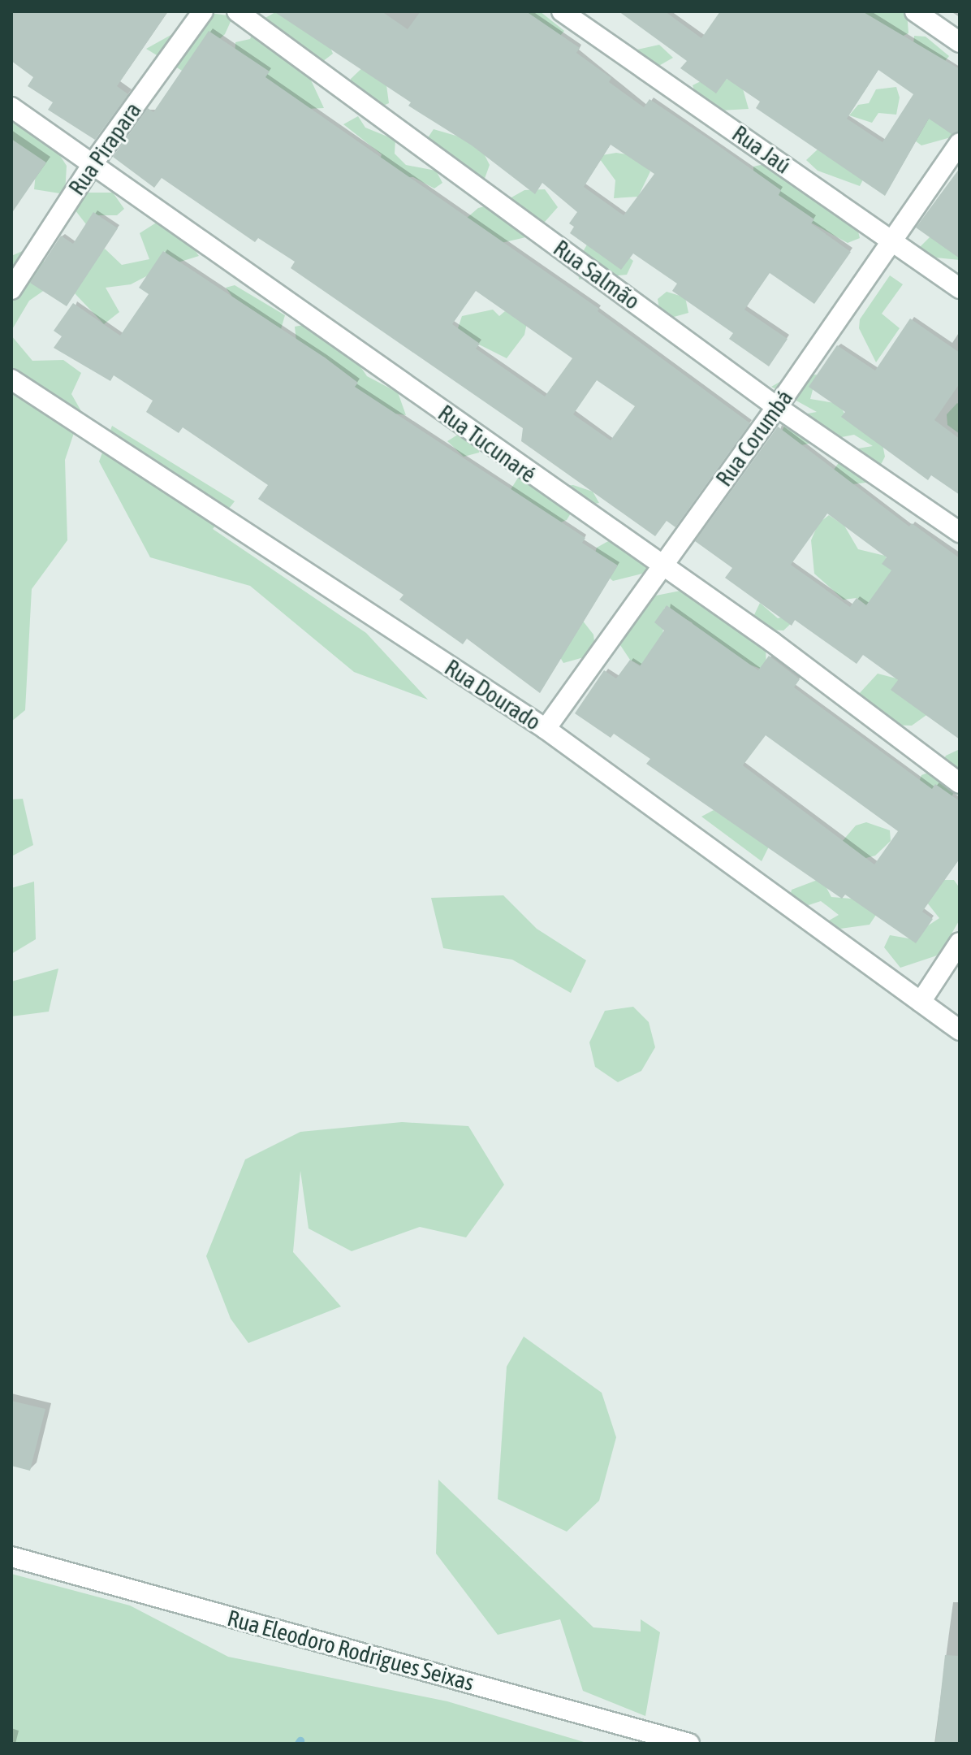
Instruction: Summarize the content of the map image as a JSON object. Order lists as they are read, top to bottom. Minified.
{"streets":{"street":["Rua Pirapara","Rua Jaú","Rua Salmão","Rua Corumbá","Rua Tucunaré","Rua Dourado","Rua Eleodoro Rodrigues Seixas"]},"crossings":[["Rua Pirapara","Rua Tucunaré"],["Rua Jaú","Rua Corumbá"],["Rua Salmão","Rua Corumbá"],["Rua Corumbá","Rua Tucunaré"],["Rua Corumbá","Rua Dourado"]]}
